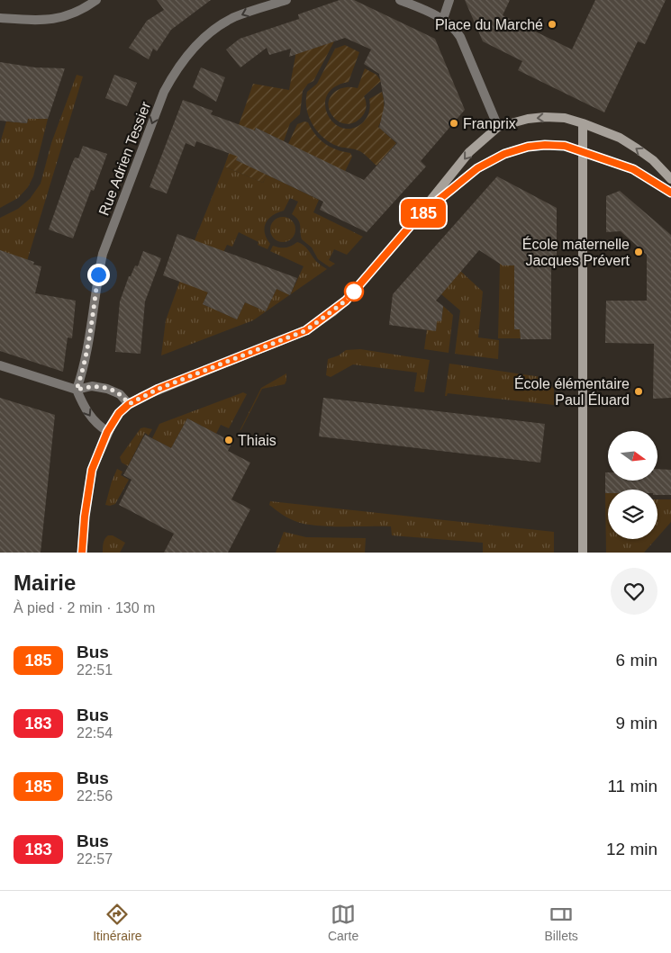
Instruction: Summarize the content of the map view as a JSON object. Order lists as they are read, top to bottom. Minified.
{"streets":{"street":["Rue Adrien Tessier"]},"one_way":["Rue Adrien Tessier"],"places":["Place du Marché","Franprix","École maternelle Jacques Prévert","École élémentaire Paul Éluard","Thiais"],"lines":["bus line 185"],"north":"right","page":{"on_map":"185","heading":["Mairie","À pied · 2 min · 130 m"],"list":[{"mark":"185","name":"Bus","note":"22:51","value":"6 min"},{"mark":"183","name":"Bus","note":"22:54","value":"9 min"},{"mark":"185","name":"Bus","note":"22:56","value":"11 min"},{"mark":"183","name":"Bus","note":"22:57","value":"12 min"}],"tabs":["Itinéraire","Carte","Billets"]}}
